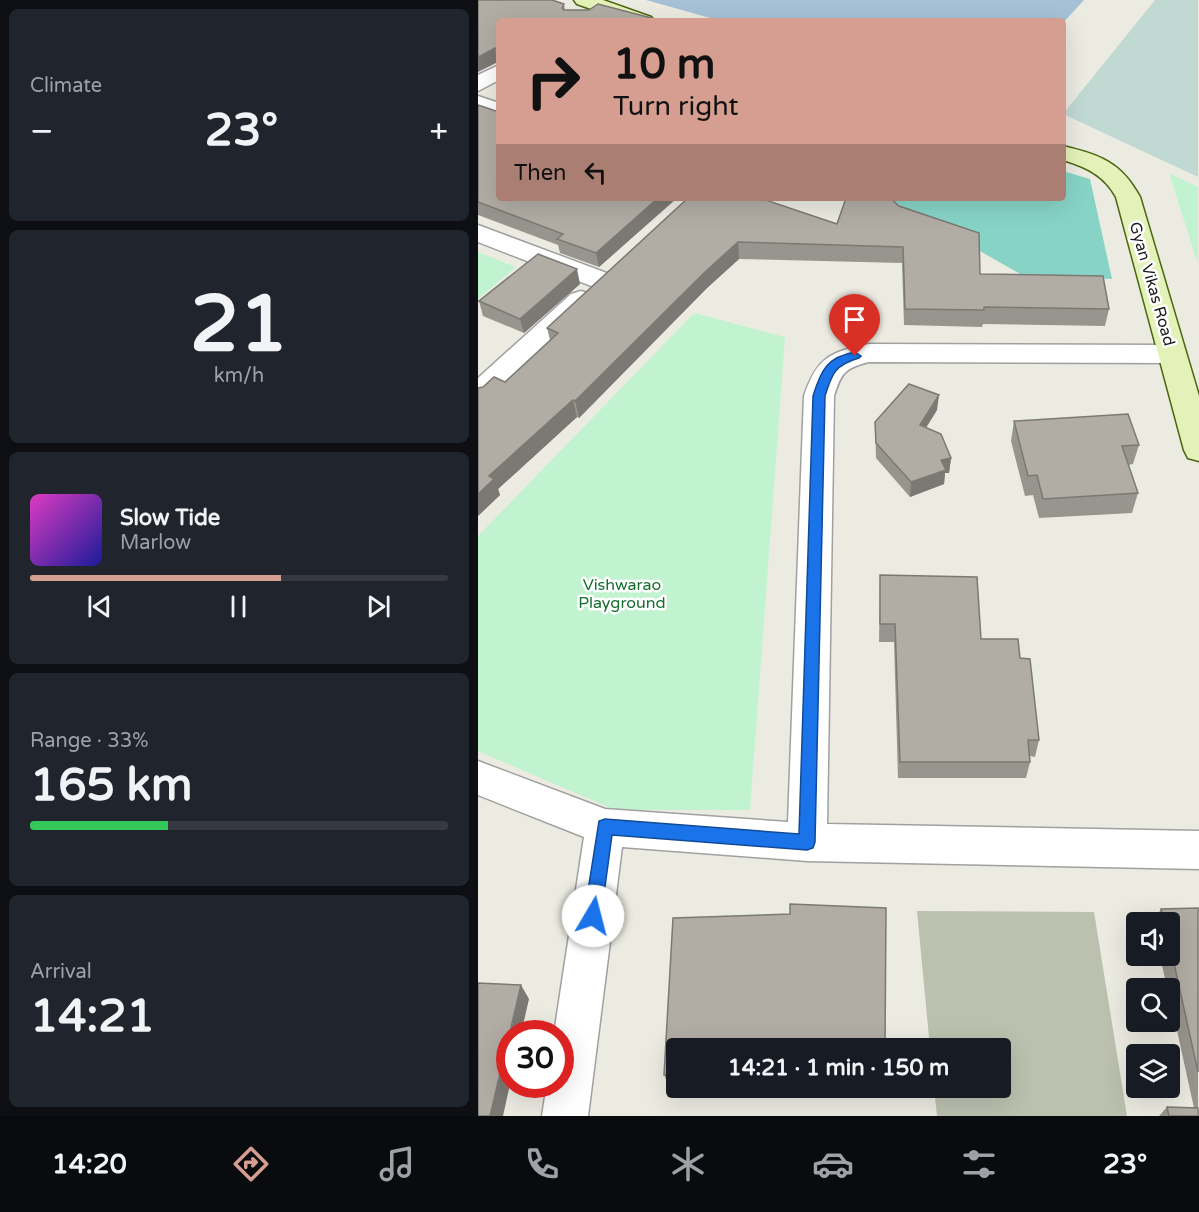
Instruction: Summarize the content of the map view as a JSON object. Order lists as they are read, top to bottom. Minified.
{"streets":{"street":["Gyan Vikas Road"]},"parks":["Vishwarao Playground"],"page":{"tile":["Climate",["21","km/h"],["Range · 33%","165 km"],["Arrival","14:21"]],"turn":["10 m","Turn right"],"heat":["−","23°","+"],"then":"Then","song":["Slow Tide","Marlow"],"limit":"30","trip":"14:21 · 1 min · 150 m","tabs":["14:20","23°"]}}
